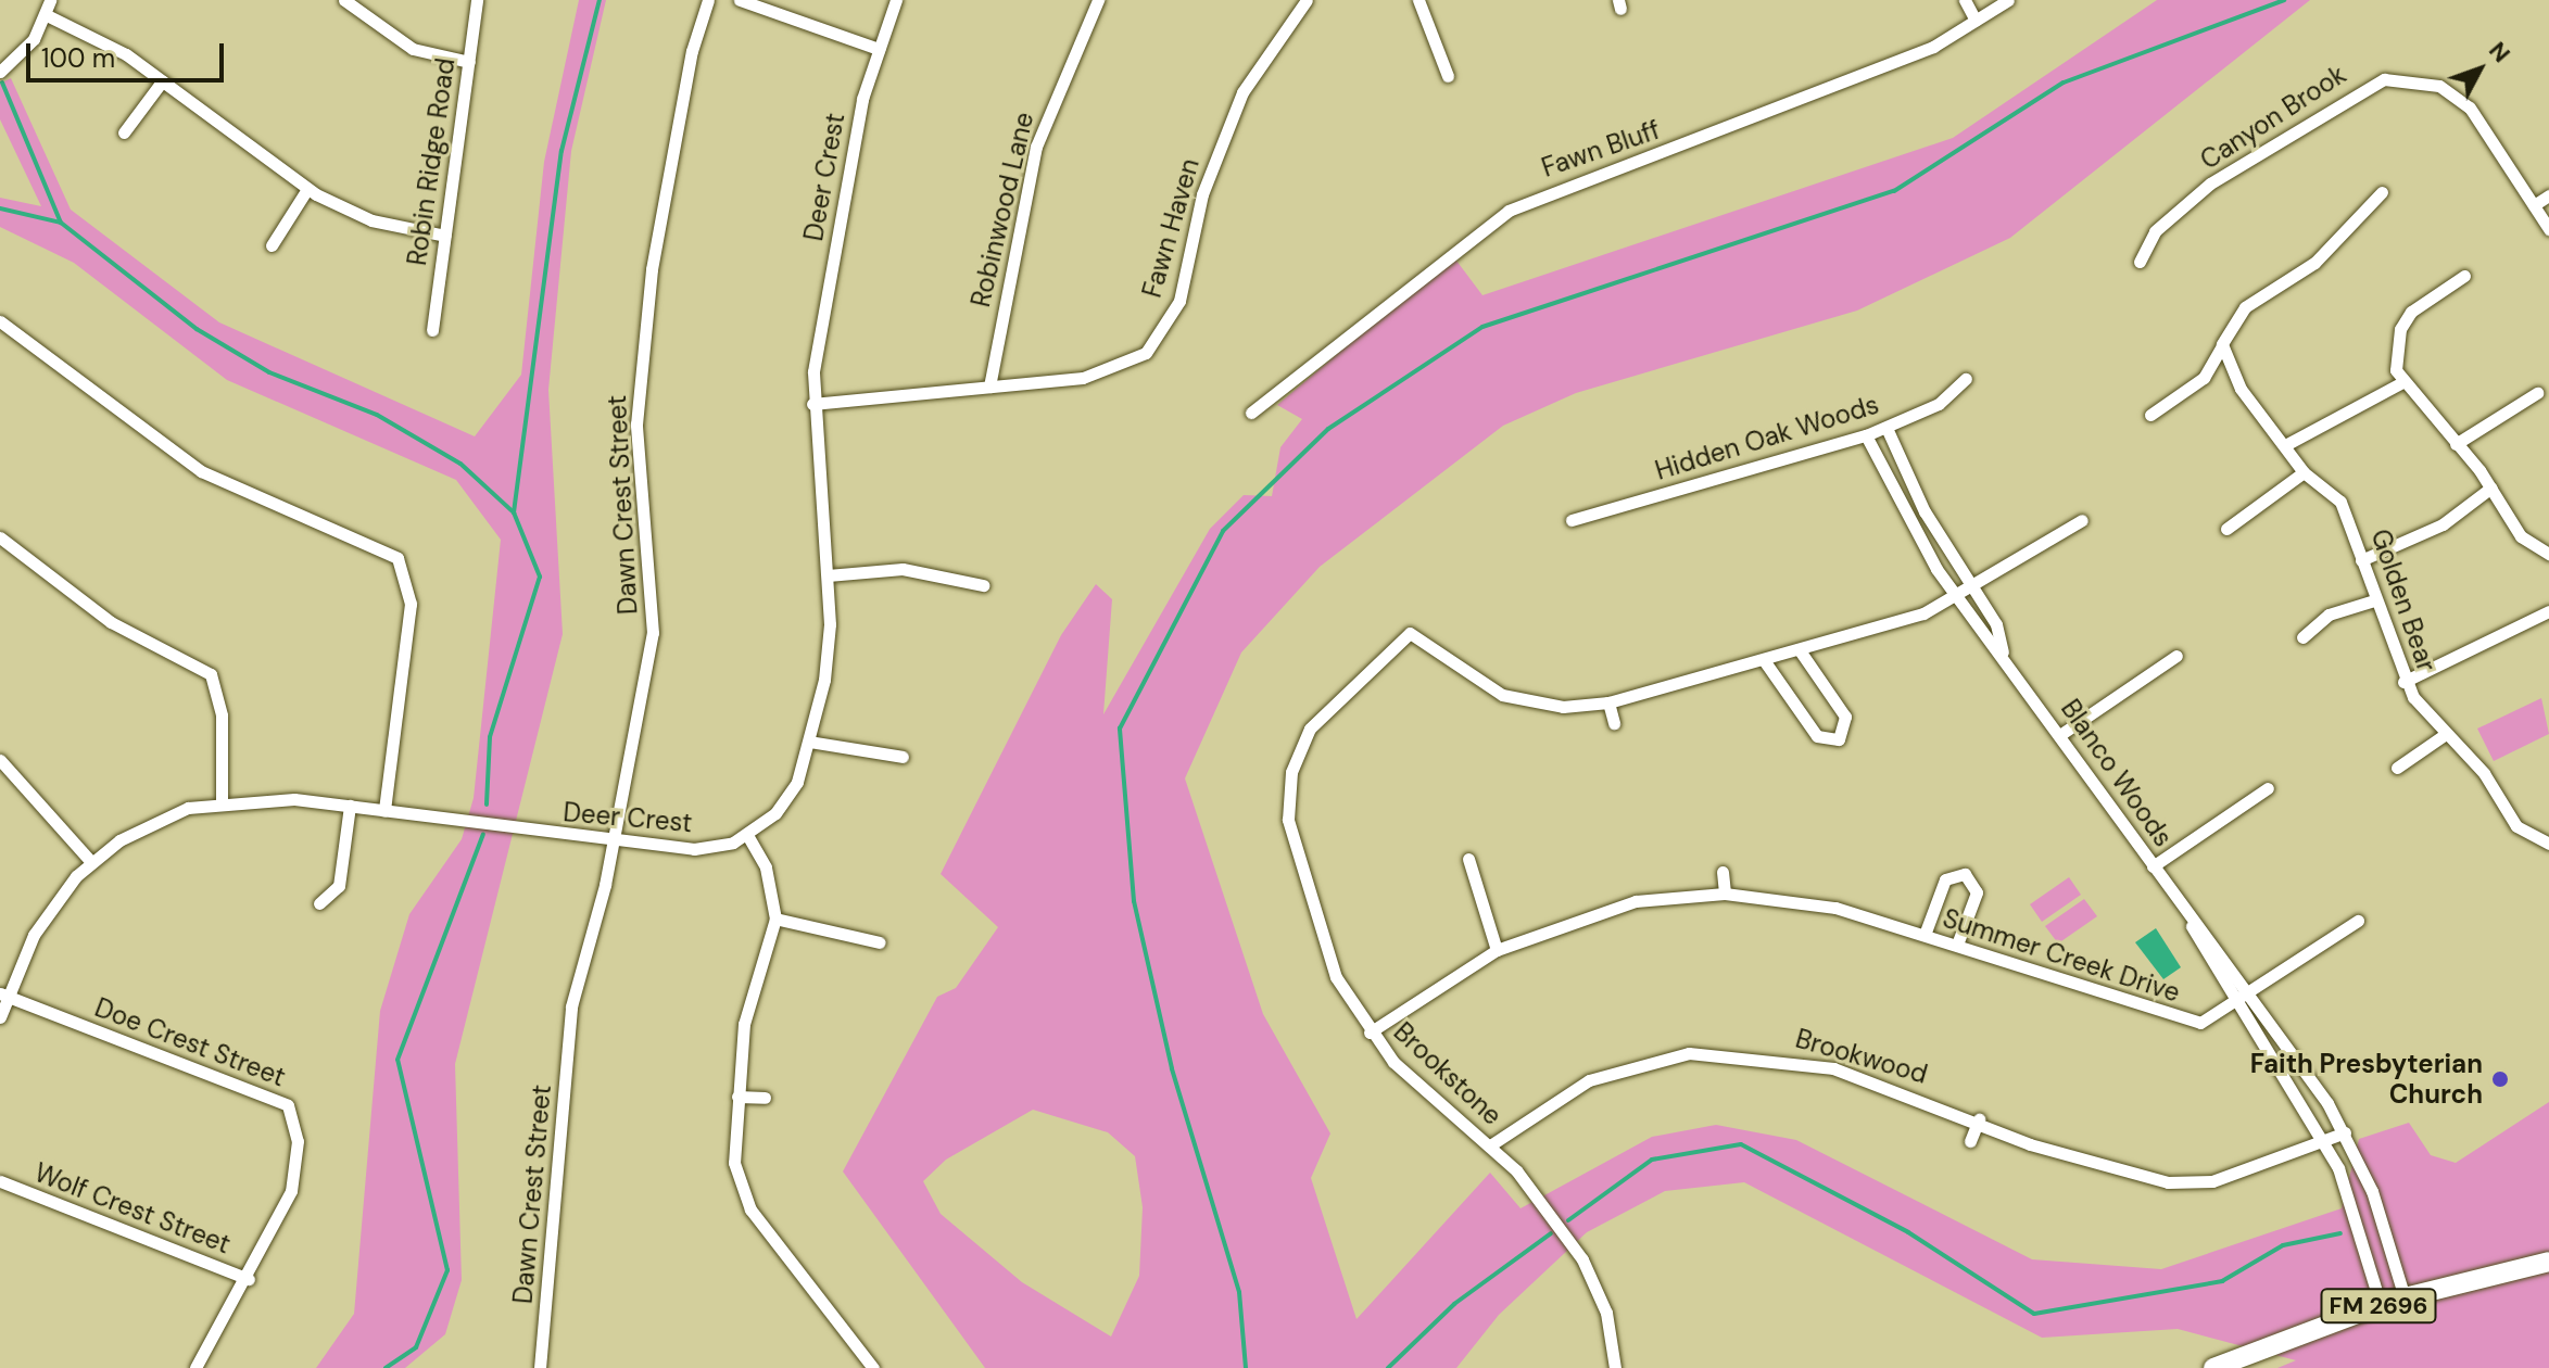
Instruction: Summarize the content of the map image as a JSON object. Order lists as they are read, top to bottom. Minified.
{"streets":{"main road":["FM 2696"],"street":["Canyon Brook","Fawn Bluff","Robin Ridge Road","Deer Crest","Robinwood Lane","Fawn Haven","Hidden Oak Woods","Dawn Crest Street","Golden Bear","Blanco Woods","Summer Creek Drive","Doe Crest Street","Brookwood","Brookstone","Wolf Crest Street"]},"crossings":[["Deer Crest","Fawn Haven"],["Deer Crest","Dawn Crest Street"],["Deer Crest","Doe Crest Street"],["Robinwood Lane","Fawn Haven"],["Hidden Oak Woods","Blanco Woods"],["Blanco Woods","Summer Creek Drive"],["Blanco Woods","Brookwood"],["Blanco Woods","FM 2696"],["Summer Creek Drive","Brookstone"],["Doe Crest Street","Wolf Crest Street"],["Brookwood","Brookstone"]],"places":["Faith Presbyterian Church"],"scale_bar":"100 m","north":"top right"}
